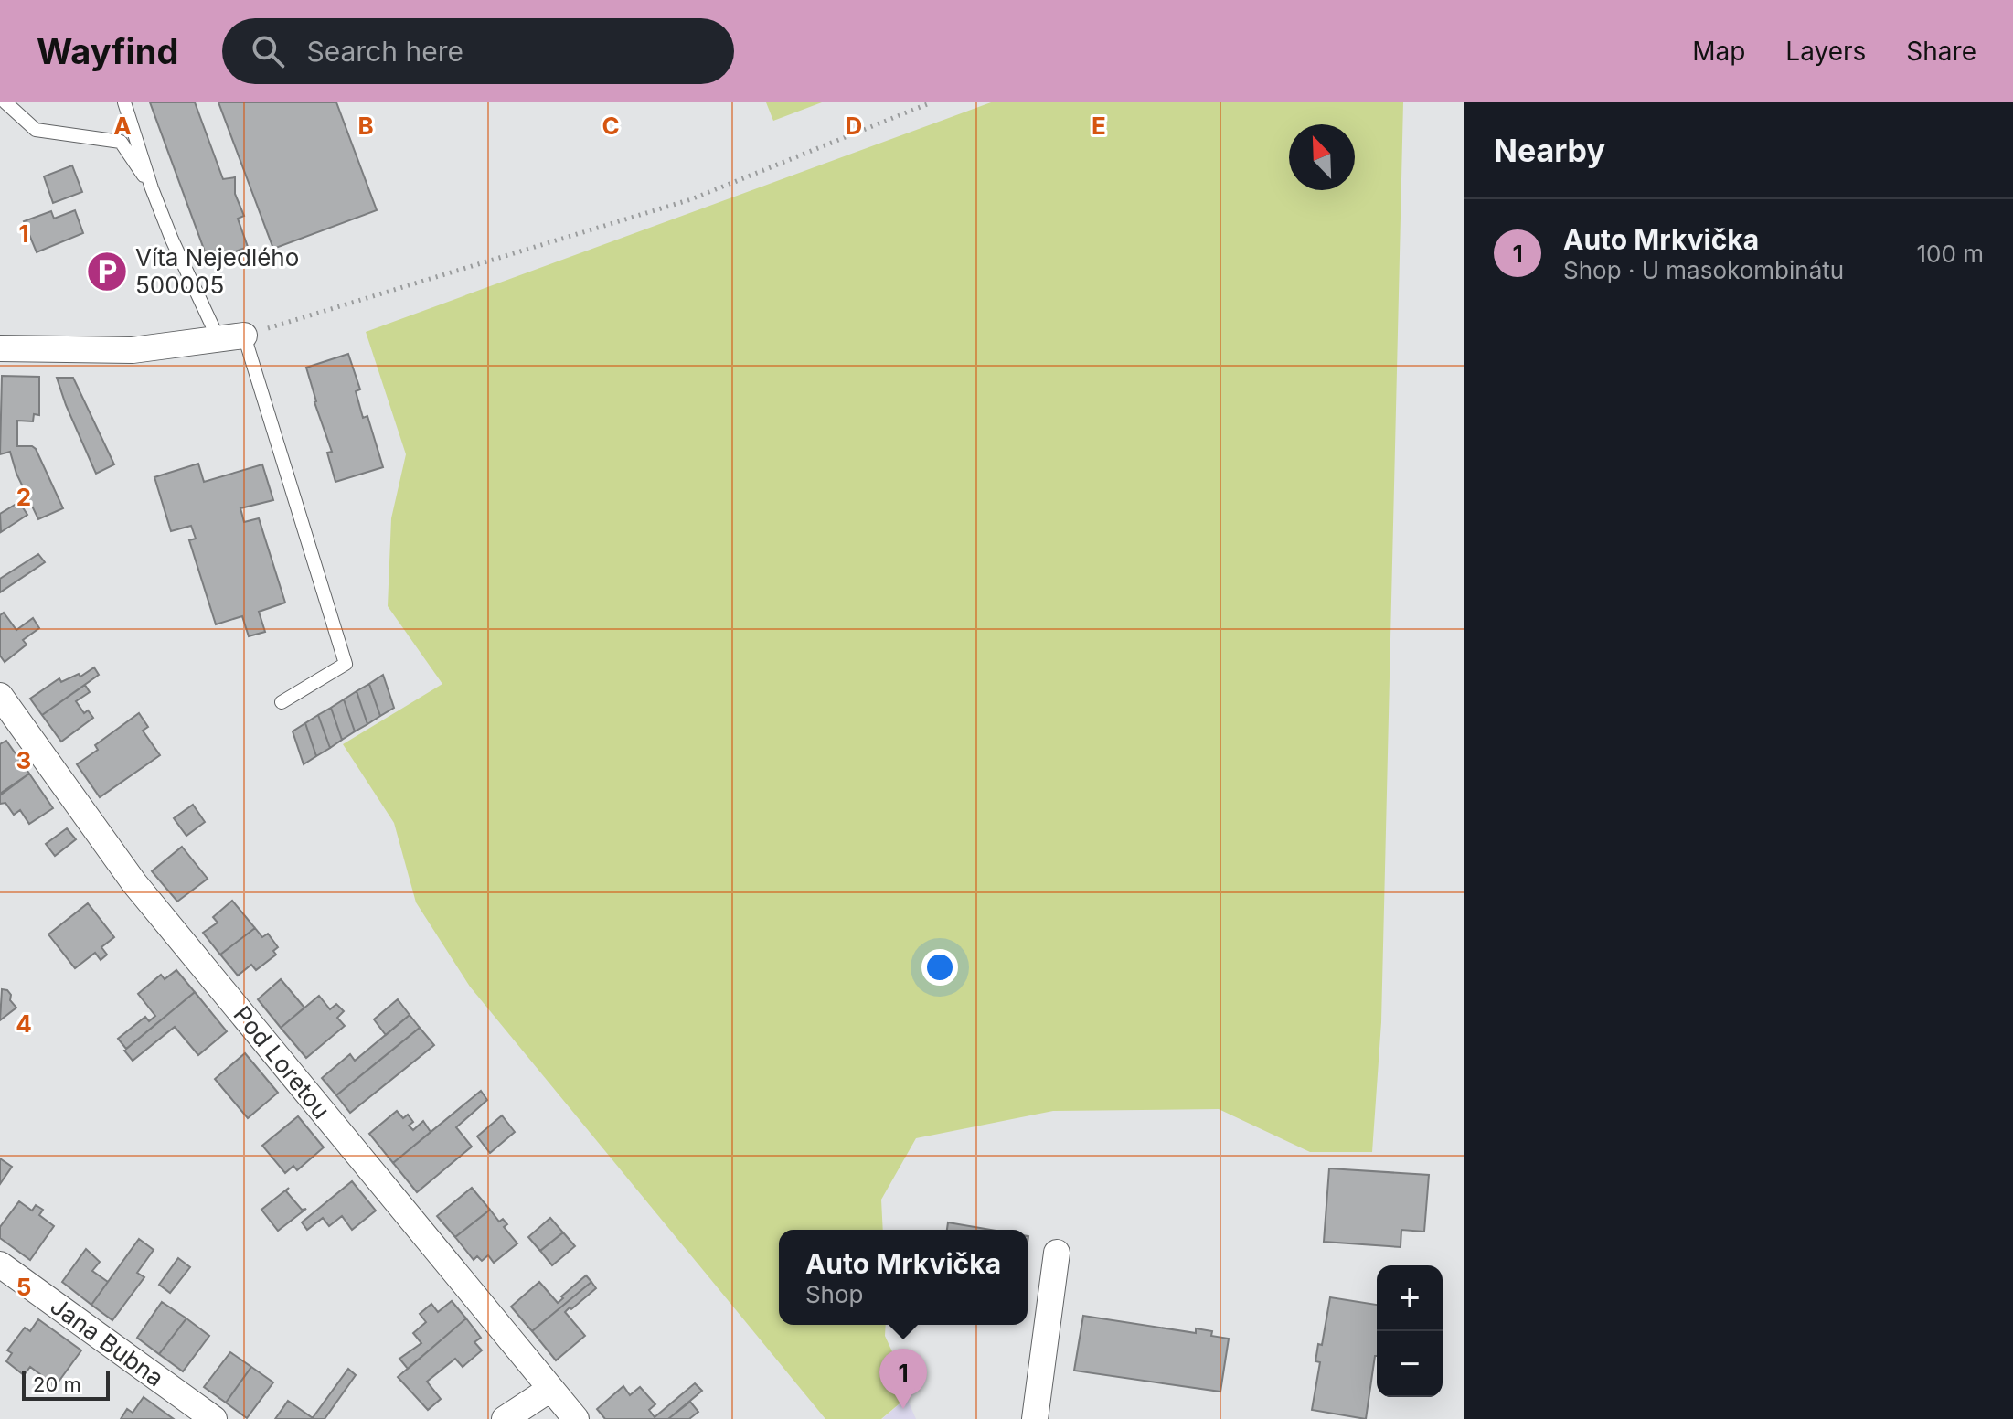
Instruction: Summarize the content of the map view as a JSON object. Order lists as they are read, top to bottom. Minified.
{"streets":{"street":["Pod Loretou","Jana Bubna"]},"places":{"parking":["Víta Nejedlého 500005"]},"scale_bar":"20 m","north":"top left","page":{"header":"Wayfind","search":"Search here","nav":["Map","Layers","Share"],"heading":"Nearby","list":[{"mark":"1","name":"Auto Mrkvička","note":"Shop · U masokombinátu","value":"100 m"}],"popup":["Auto Mrkvička","Shop"],"map_buttons":["+","−"],"pins":"1","scale":"20 m"},"grid":{"columns":["A","B","C","D","E"],"rows":["1","2","3","4","5"]}}
